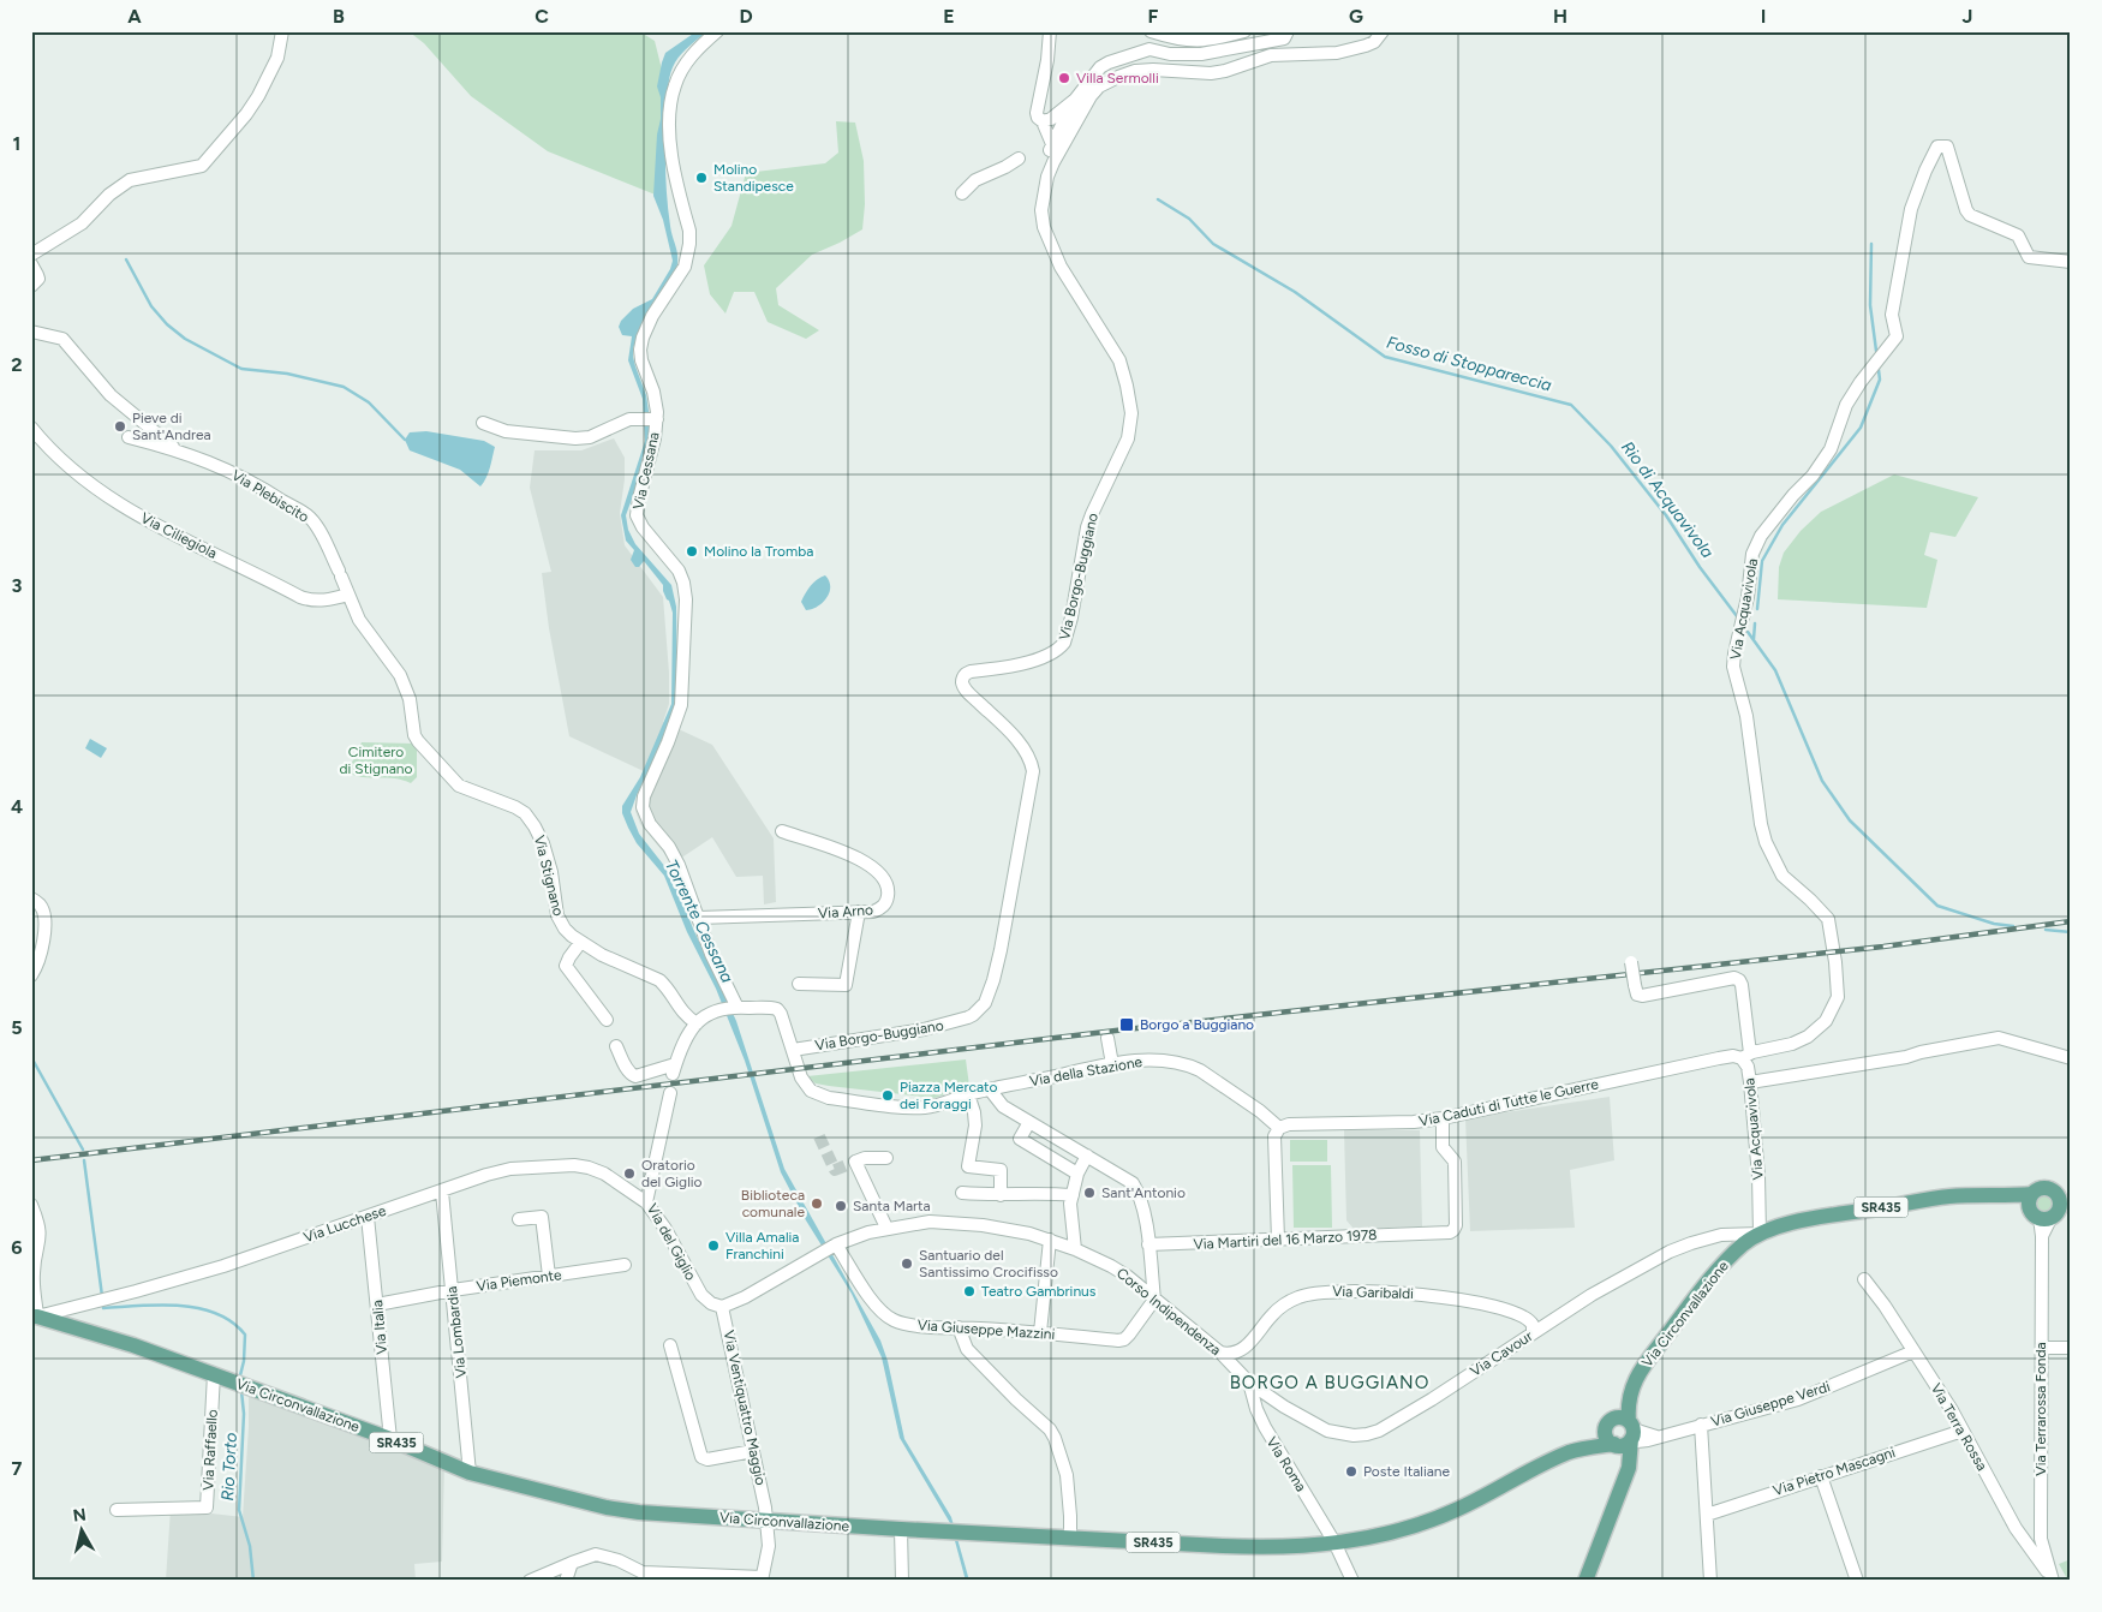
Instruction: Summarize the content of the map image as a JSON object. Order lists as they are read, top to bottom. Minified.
{"streets":{"main road":["SR435","Via Circonvallazione"],"street":["Via Cessana","Via Plebiscito","Via Ciliegiola","Via Borgo-Buggiano","Via Acquavivola","Via Stignano","Via Arno","Via della Stazione","Via Caduti di Tutte le Guerre","Via Lucchese","Via Martiri del 16 Marzo 1978","Via del Giglio","Via Piemonte","Via Garibaldi","Corso Indipendenza","Via Italia","Via Giuseppe Mazzini","Via Lombardia","Via Cavour","Via Giuseppe Verdi","Via Ventiquattro Maggio","Via Terrarossa Fonda","Via Terra Rossa","Via Raffaello","Via Roma","Via Pietro Mascagni"]},"crossings":[["Via Cessana","Via Arno"],["Via Cessana","Via della Stazione"],["Via Plebiscito","Via Ciliegiola"],["Via Plebiscito","Via Stignano"],["Via Ciliegiola","Via Stignano"],["Via Borgo-Buggiano","Via della Stazione"],["Via Acquavivola","Via Caduti di Tutte le Guerre"],["Via Acquavivola","SR435"],["Via Acquavivola","Via Circonvallazione"],["Via Acquavivola","Via Cavour"],["Via della Stazione","Via Caduti di Tutte le Guerre"],["Via Caduti di Tutte le Guerre","Via Martiri del 16 Marzo 1978"],["SR435","Via Circonvallazione"],["SR435","Via Cavour"],["SR435","Via Terrarossa Fonda"],["Via Lucchese","Via del Giglio"],["Via Lucchese","Via Circonvallazione"],["Via Lucchese","Via Italia"],["Via Lucchese","Via Lombardia"],["Via del Giglio","Corso Indipendenza"],["Via del Giglio","Via Ventiquattro Maggio"],["Via Piemonte","Via Italia"],["Via Piemonte","Via Lombardia"],["Via Garibaldi","Corso Indipendenza"],["Via Garibaldi","Via Cavour"],["Corso Indipendenza","Via Giuseppe Mazzini"],["Corso Indipendenza","Via Cavour"],["Corso Indipendenza","Via Ventiquattro Maggio"],["Corso Indipendenza","Via Roma"],["Via Circonvallazione","Via Italia"],["Via Circonvallazione","Via Lombardia"],["Via Circonvallazione","Via Cavour"],["Via Circonvallazione","Via Giuseppe Verdi"],["Via Circonvallazione","Via Ventiquattro Maggio"],["Via Circonvallazione","Via Raffaello"],["Via Circonvallazione","Via Roma"],["Via Cavour","Via Roma"],["Via Giuseppe Verdi","Via Terra Rossa"],["Via Terrarossa Fonda","Via Terra Rossa"],["Via Terra Rossa","Via Pietro Mascagni"]],"districts":["BORGO A BUGGIANO"],"water":["Fosso di Stoppareccia","Rio di Acquavivola","Torrente Cessana","Rio Torto"],"parks":["Cimitero di Stignano"],"places":{"other":["Villa Sermolli","Molino Standipesce","Pieve di Sant'Andrea","Molino la Tromba","Piazza Mercato dei Foraggi","Oratorio del Giglio","Sant'Antonio","Biblioteca comunale","Santa Marta","Villa Amalia Franchini","Santuario del Santissimo Crocifisso","Teatro Gambrinus","Poste Italiane"],"transit":["Borgo a Buggiano"]},"north":"top","grid":{"columns":["A","B","C","D","E","F","G","H","I","J"],"rows":["1","2","3","4","5","6","7"]}}
